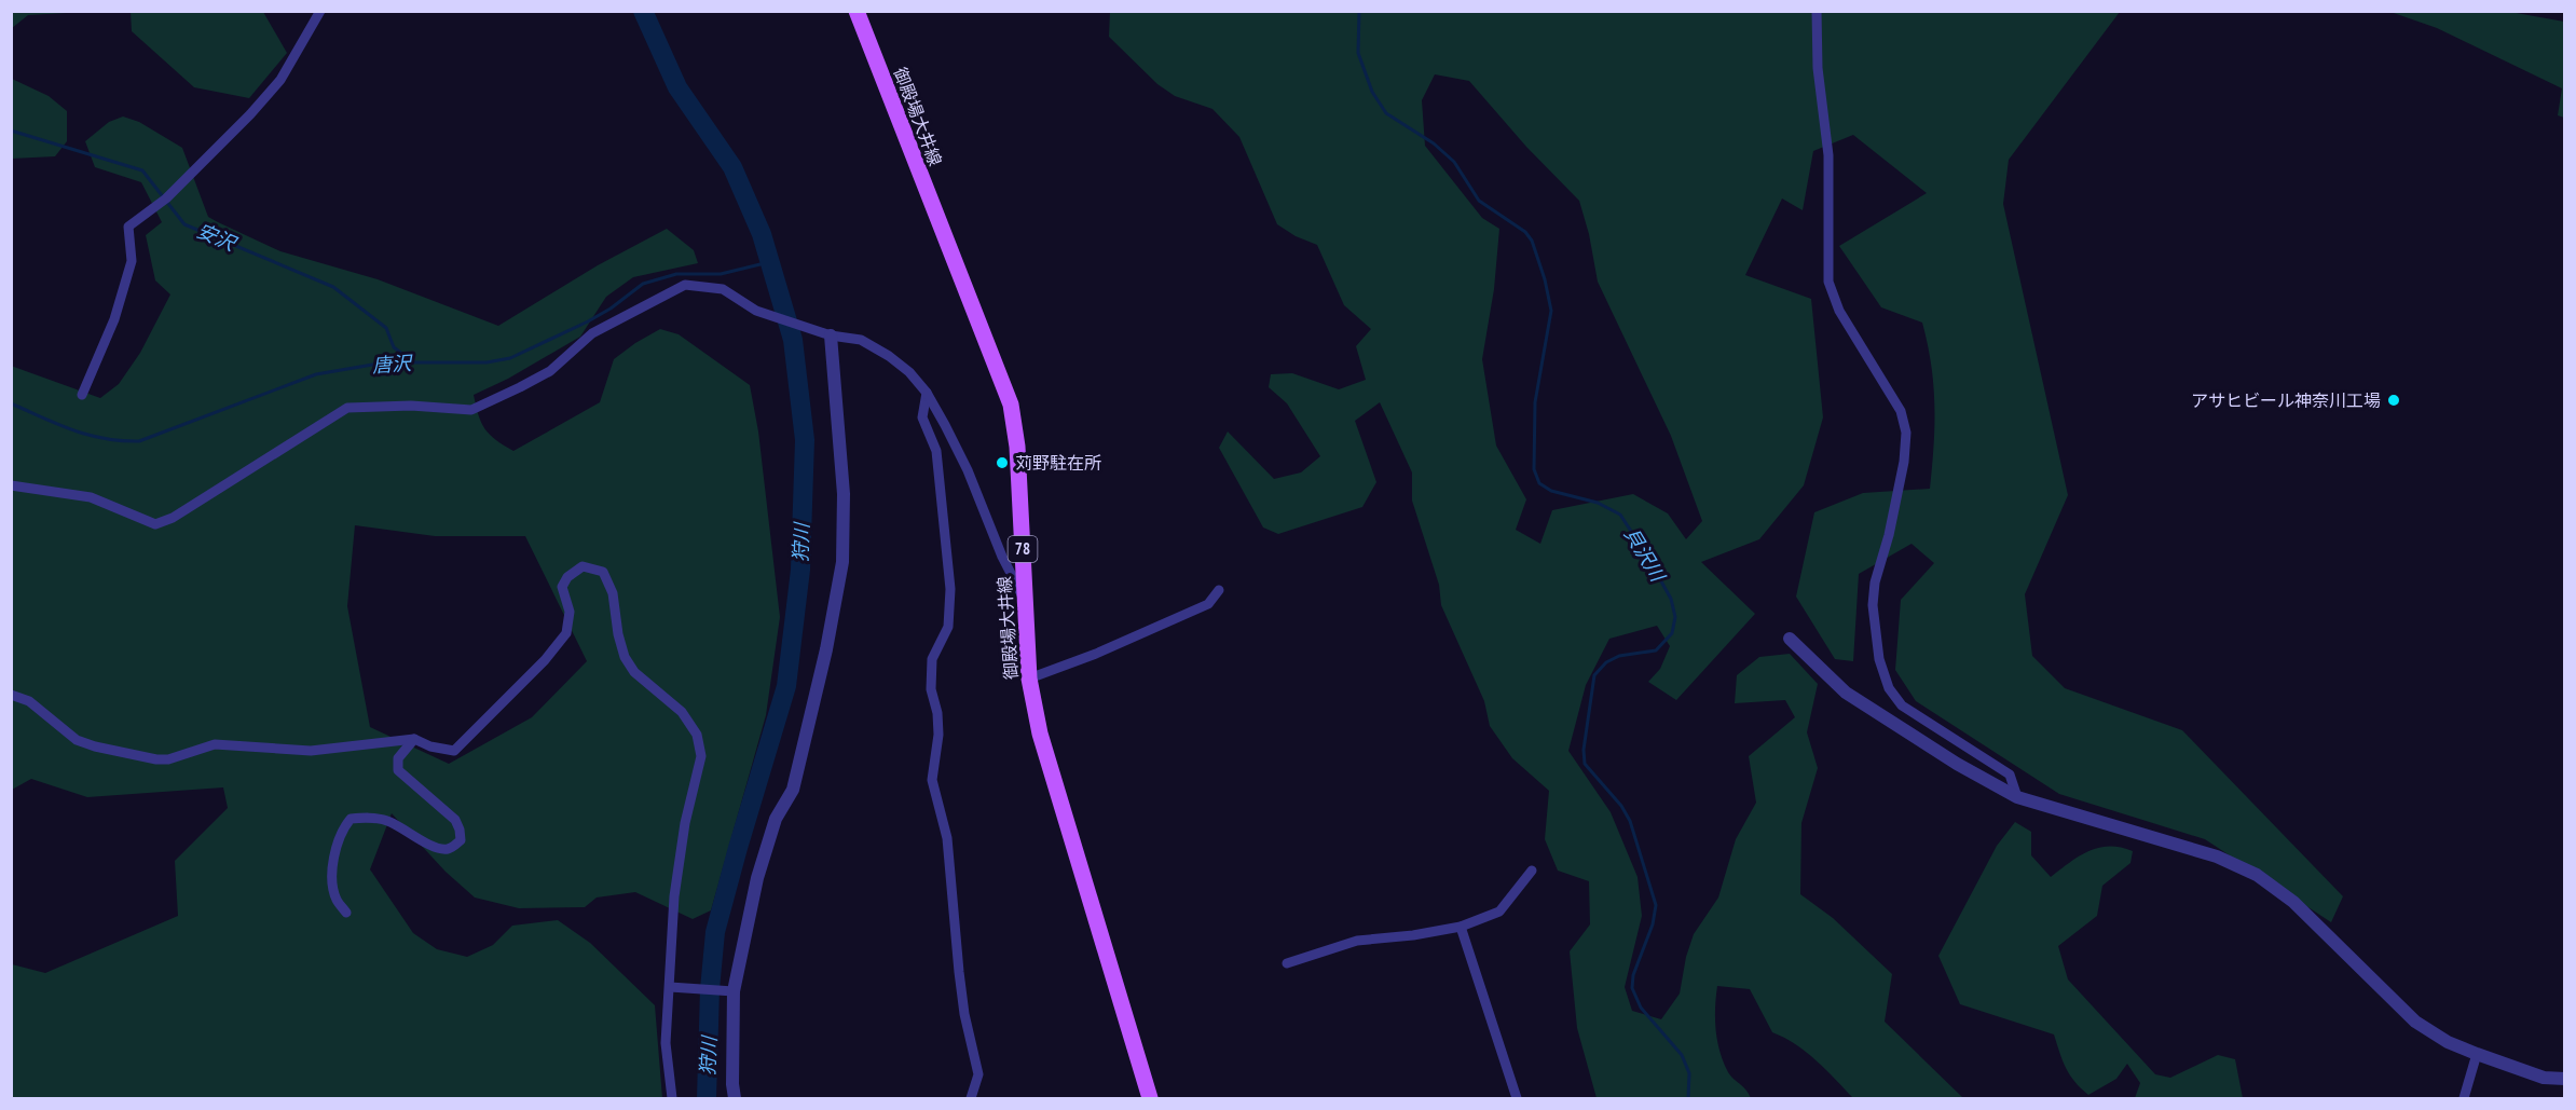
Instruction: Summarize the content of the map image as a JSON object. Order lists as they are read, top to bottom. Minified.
{"streets":{"main road":["御殿場大井線","78"]},"water":["安沢","唐沢","狩川","貝沢川"],"places":["アサヒビール神奈川工場","苅野駐在所"]}
